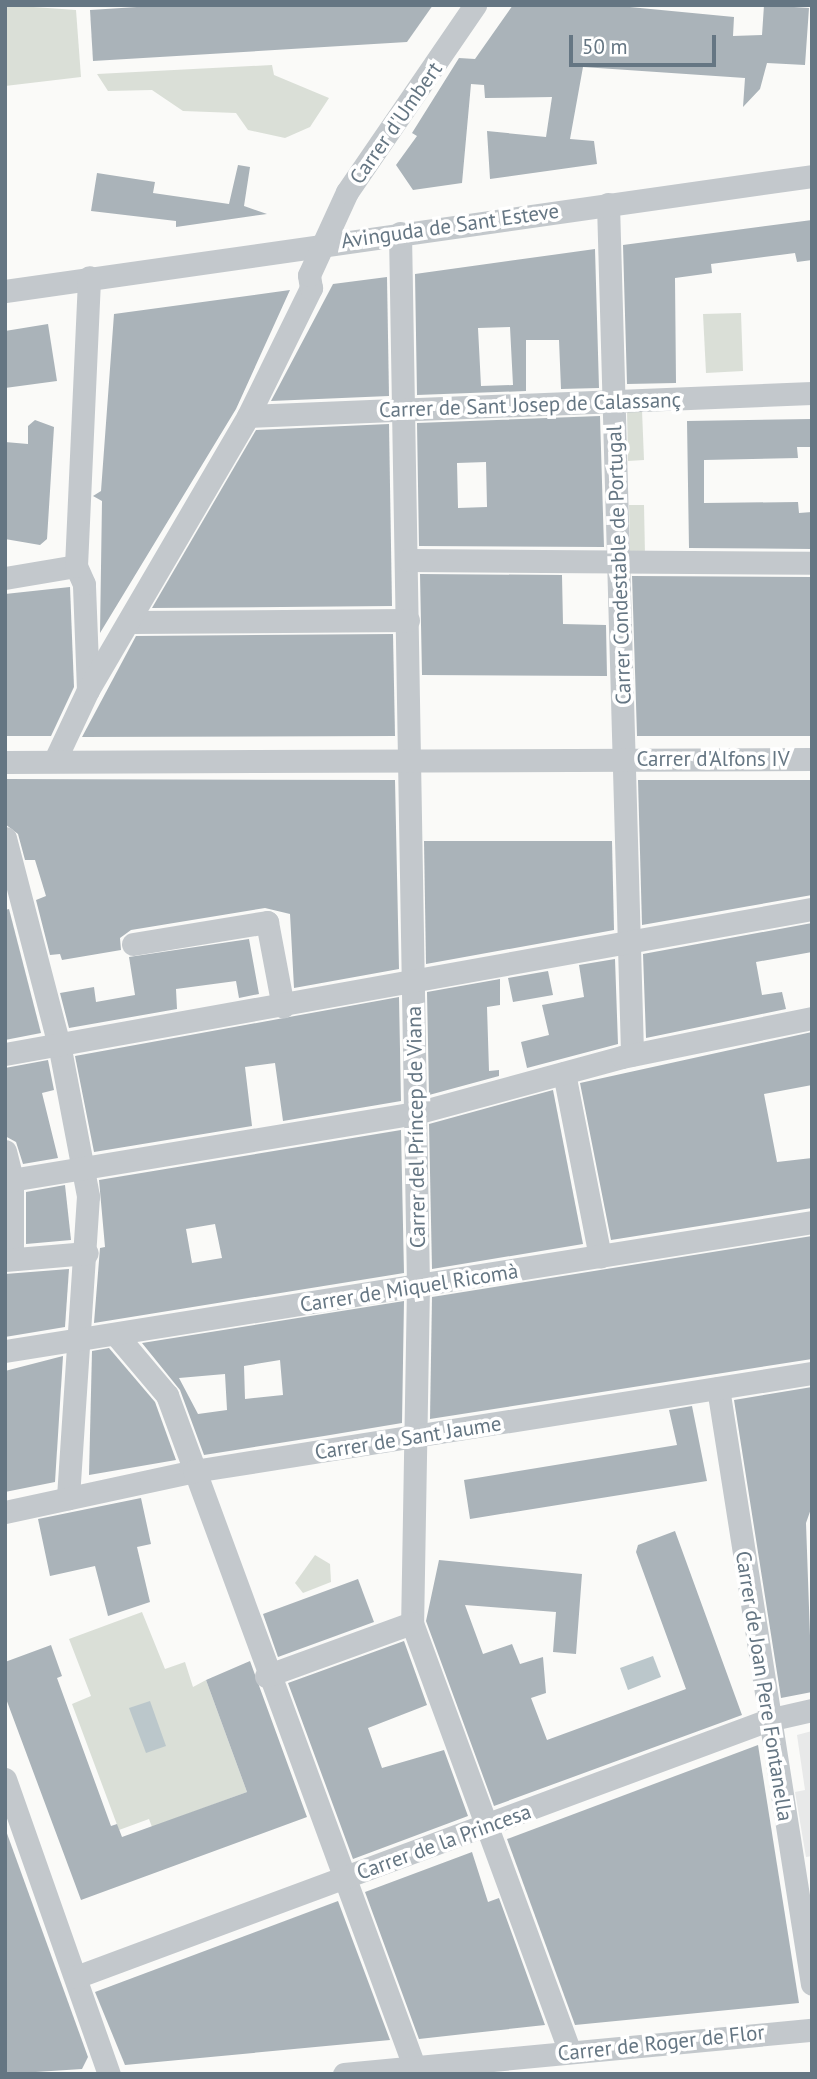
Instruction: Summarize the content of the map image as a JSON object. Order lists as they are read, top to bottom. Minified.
{"streets":{"street":["Carrer d'Umbert","Avinguda de Sant Esteve","Carrer de Sant Josep de Calassanç","Carrer Condestable de Portugal","Carrer d'Alfons IV","Carrer del Príncep de Viana","Carrer de Miquel Ricomà","Carrer de Sant Jaume","Carrer de Joan Pere Fontanella","Carrer de la Princesa","Carrer de Roger de Flor"]},"crossings":[["Carrer d'Umbert","Avinguda de Sant Esteve"],["Carrer d'Umbert","Carrer de Sant Josep de Calassanç"],["Carrer d'Umbert","Carrer d'Alfons IV"],["Avinguda de Sant Esteve","Carrer Condestable de Portugal"],["Avinguda de Sant Esteve","Carrer del Príncep de Viana"],["Carrer de Sant Josep de Calassanç","Carrer Condestable de Portugal"],["Carrer de Sant Josep de Calassanç","Carrer del Príncep de Viana"],["Carrer Condestable de Portugal","Carrer d'Alfons IV"],["Carrer d'Alfons IV","Carrer del Príncep de Viana"],["Carrer del Príncep de Viana","Carrer de Miquel Ricomà"],["Carrer del Príncep de Viana","Carrer de Sant Jaume"],["Carrer de Sant Jaume","Carrer de Joan Pere Fontanella"],["Carrer de Joan Pere Fontanella","Carrer de la Princesa"]],"scale_bar":"50 m"}
